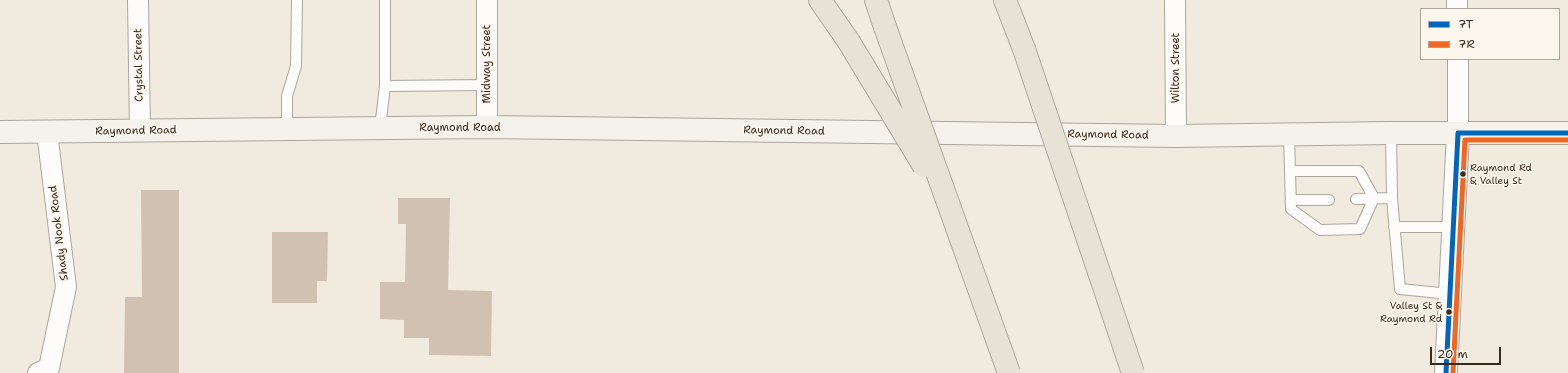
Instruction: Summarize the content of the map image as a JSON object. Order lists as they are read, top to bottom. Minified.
{"streets":{"main road":["Raymond Road"],"street":["Midway Street","Crystal Street","Wilton Street","Shady Nook Road"]},"crossings":[["Midway Street","Raymond Road"],["Crystal Street","Raymond Road"],["Wilton Street","Raymond Road"],["Raymond Road","Shady Nook Road"]],"places":["Raymond Rd & Valley St","Valley St & Raymond Rd"],"lines":["transit line 7T","transit line 7R"],"legend":["7T","7R"],"scale_bar":"20 m"}
